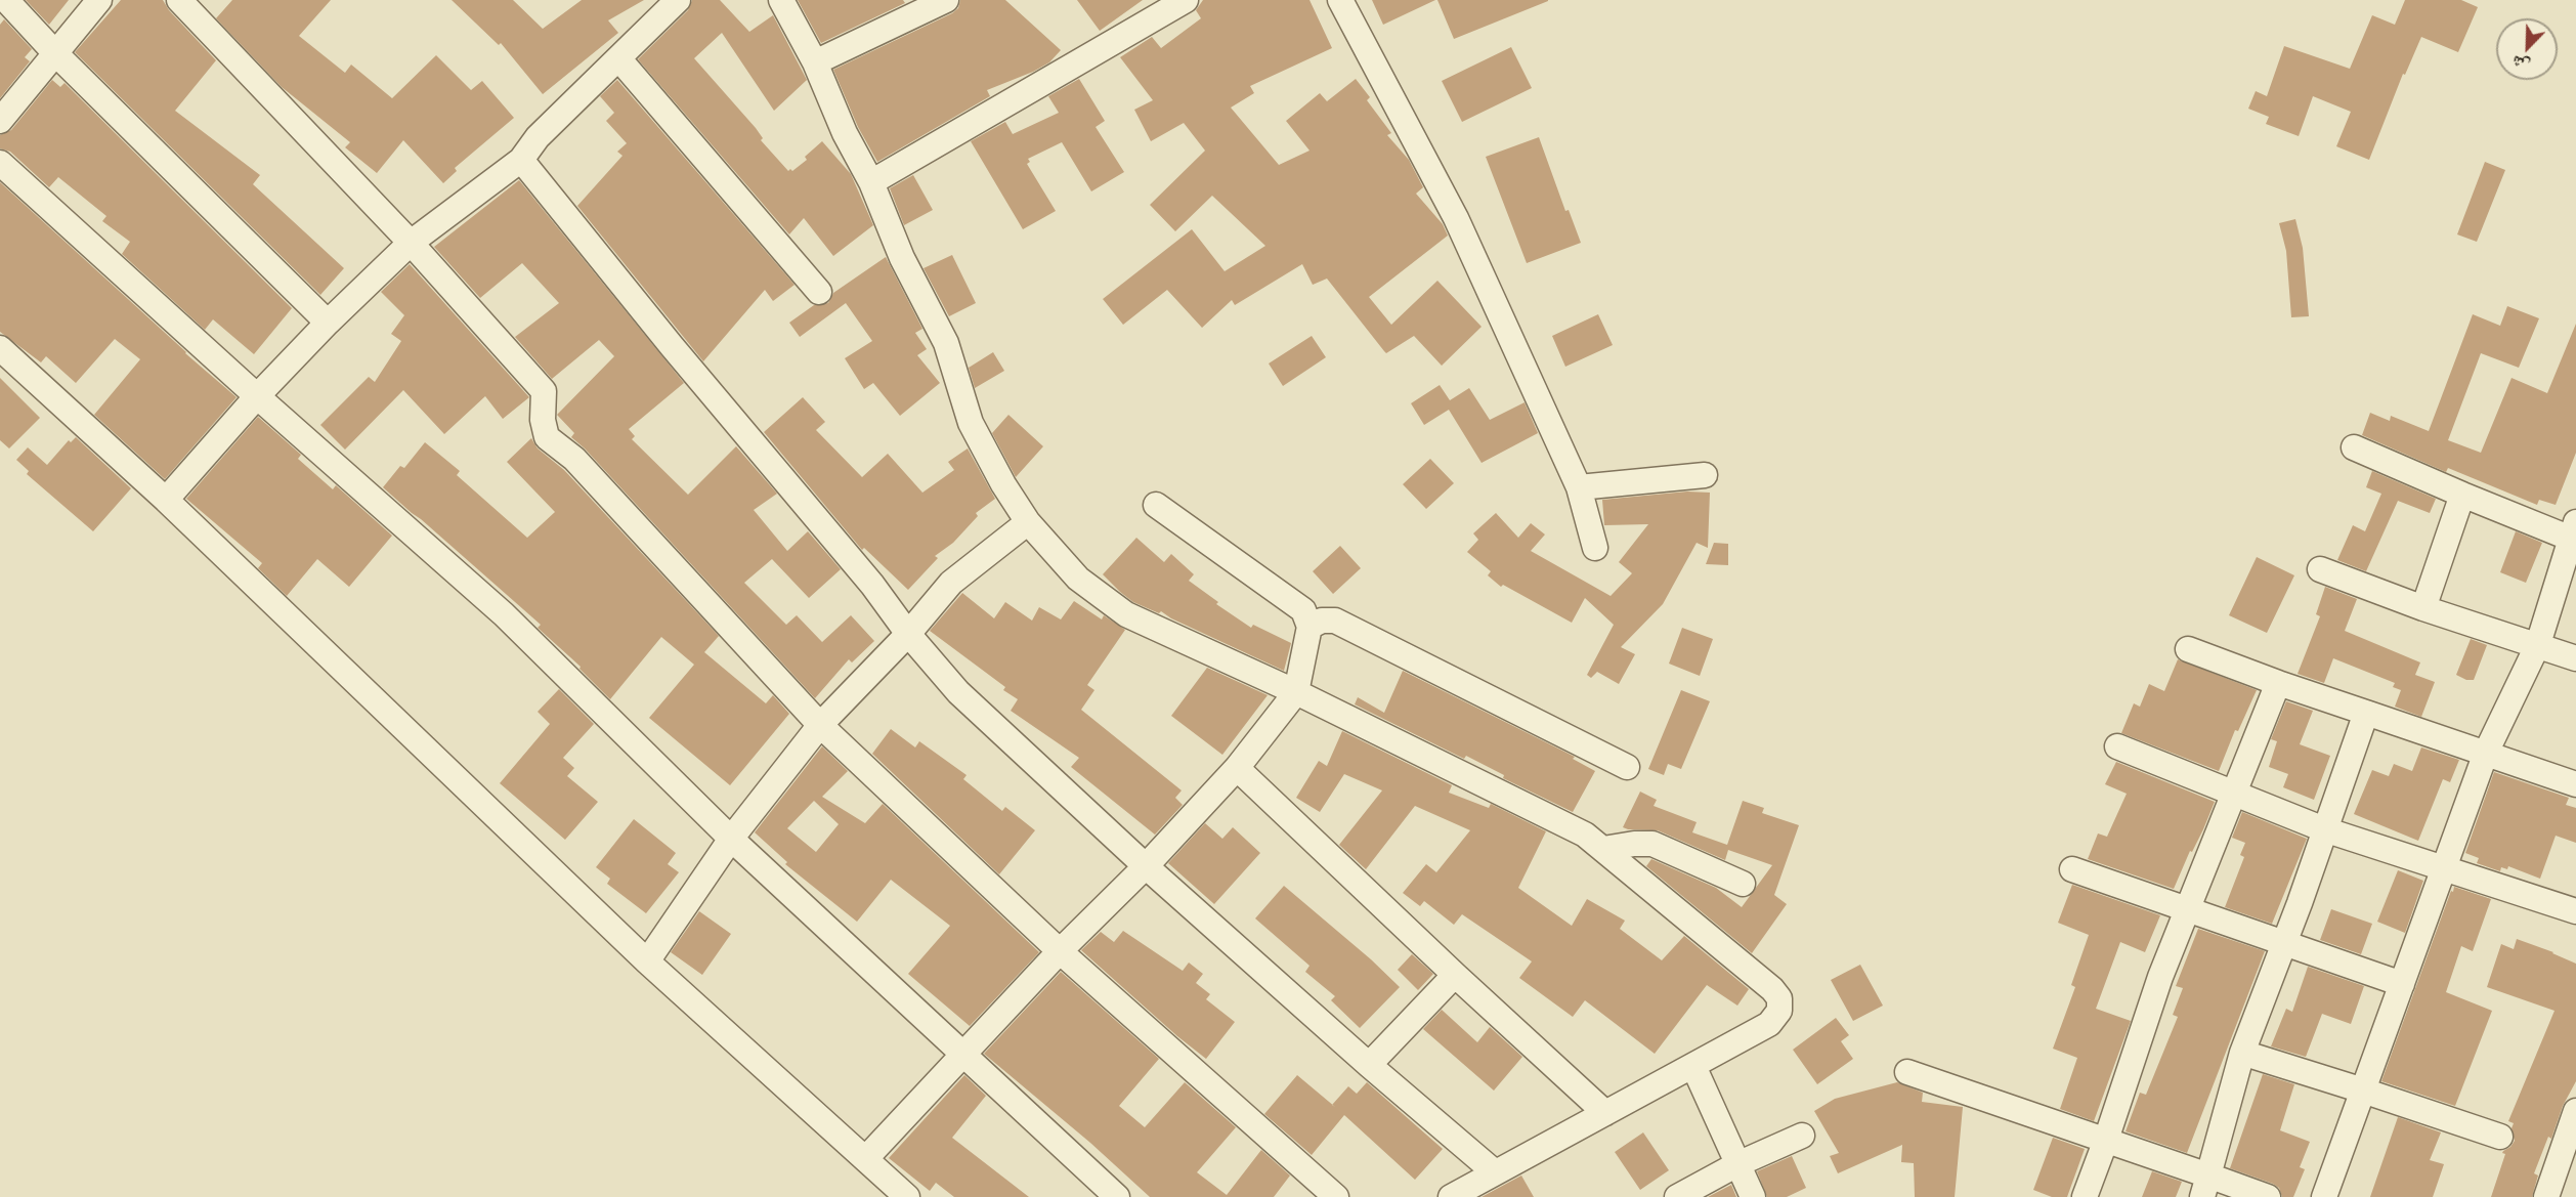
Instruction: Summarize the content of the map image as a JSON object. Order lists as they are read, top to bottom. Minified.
{"north":"bottom left"}
